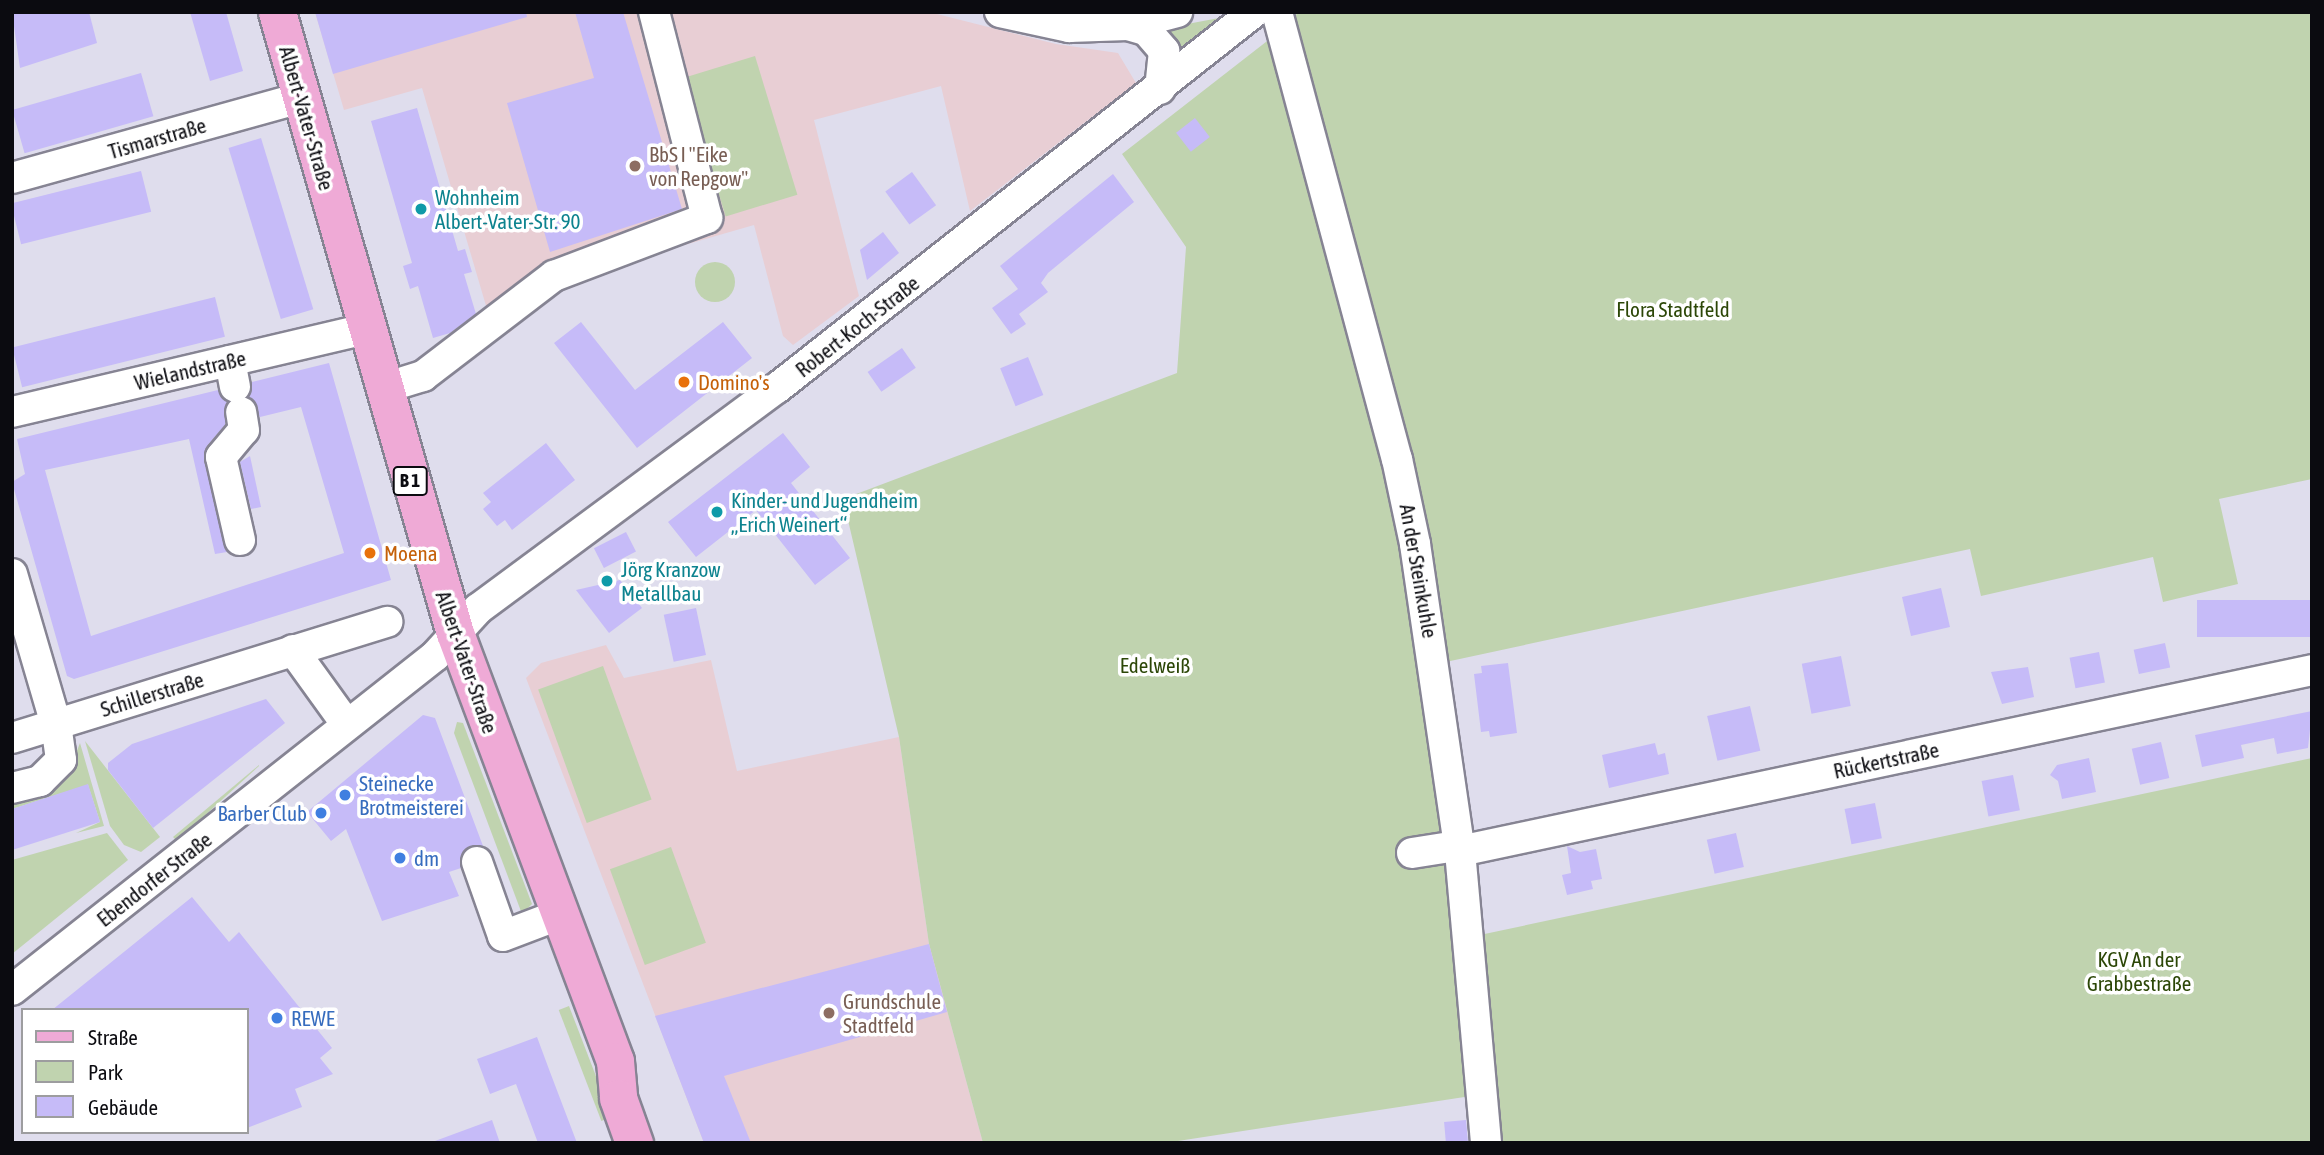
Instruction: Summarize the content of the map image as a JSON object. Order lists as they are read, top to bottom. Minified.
{"streets":{"main road":["Albert-Vater-Straße","B 1"],"street":["Tismarstraße","Robert-Koch-Straße","Wielandstraße","An der Steinkuhle","Schillerstraße","Rückertstraße","Ebendorfer Straße"]},"crossings":[["Albert-Vater-Straße","Tismarstraße"],["Albert-Vater-Straße","Robert-Koch-Straße"],["Albert-Vater-Straße","Wielandstraße"],["Albert-Vater-Straße","Ebendorfer Straße"],["Robert-Koch-Straße","Ebendorfer Straße"],["An der Steinkuhle","Rückertstraße"]],"parks":["Flora Stadtfeld","Edelweiß","KGV An der Grabbestraße"],"places":["BbS I \"Eike von Repgow\"","Wohnheim Albert-Vater-Str. 90","Domino's","Kinder- und Jugendheim „Erich Weinert“","Moena","Jörg Kranzow Metallbau","Steinecke Brotmeisterei","Barber Club","dm","Grundschule Stadtfeld","REWE"],"legend":["Straße","Park","Gebäude"]}
